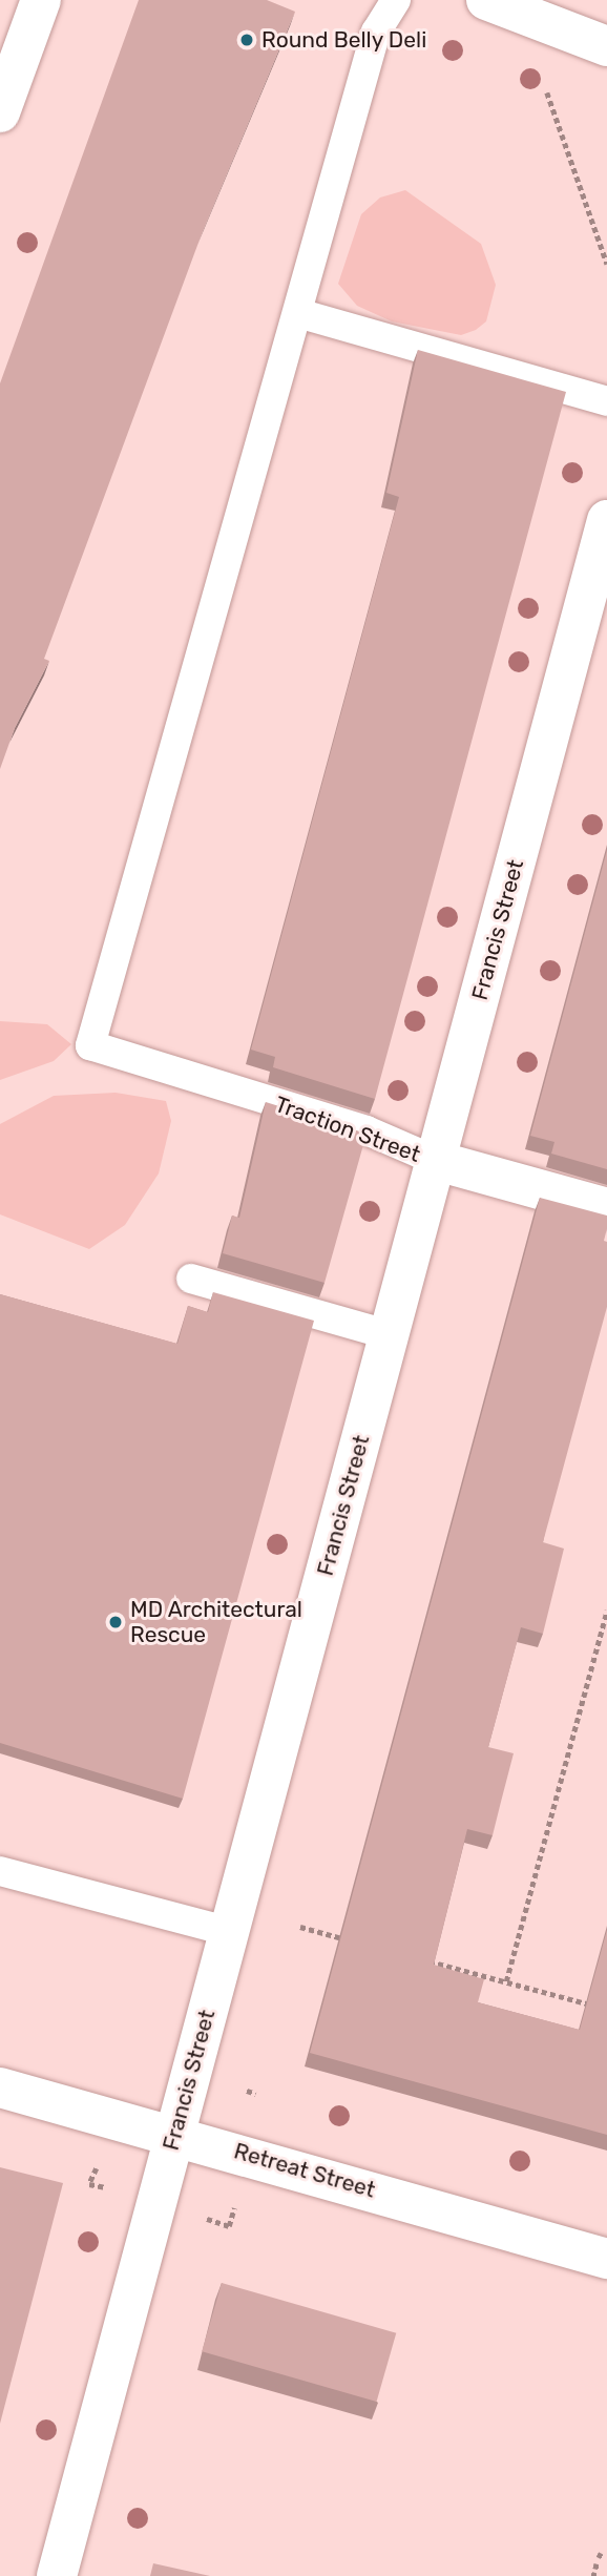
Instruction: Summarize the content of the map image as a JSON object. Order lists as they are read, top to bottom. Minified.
{"streets":{"street":["Francis Street","Traction Street","Retreat Street"]},"crossings":[["Francis Street","Traction Street"],["Francis Street","Retreat Street"]],"places":["Round Belly Deli","MD Architectural Rescue"]}
